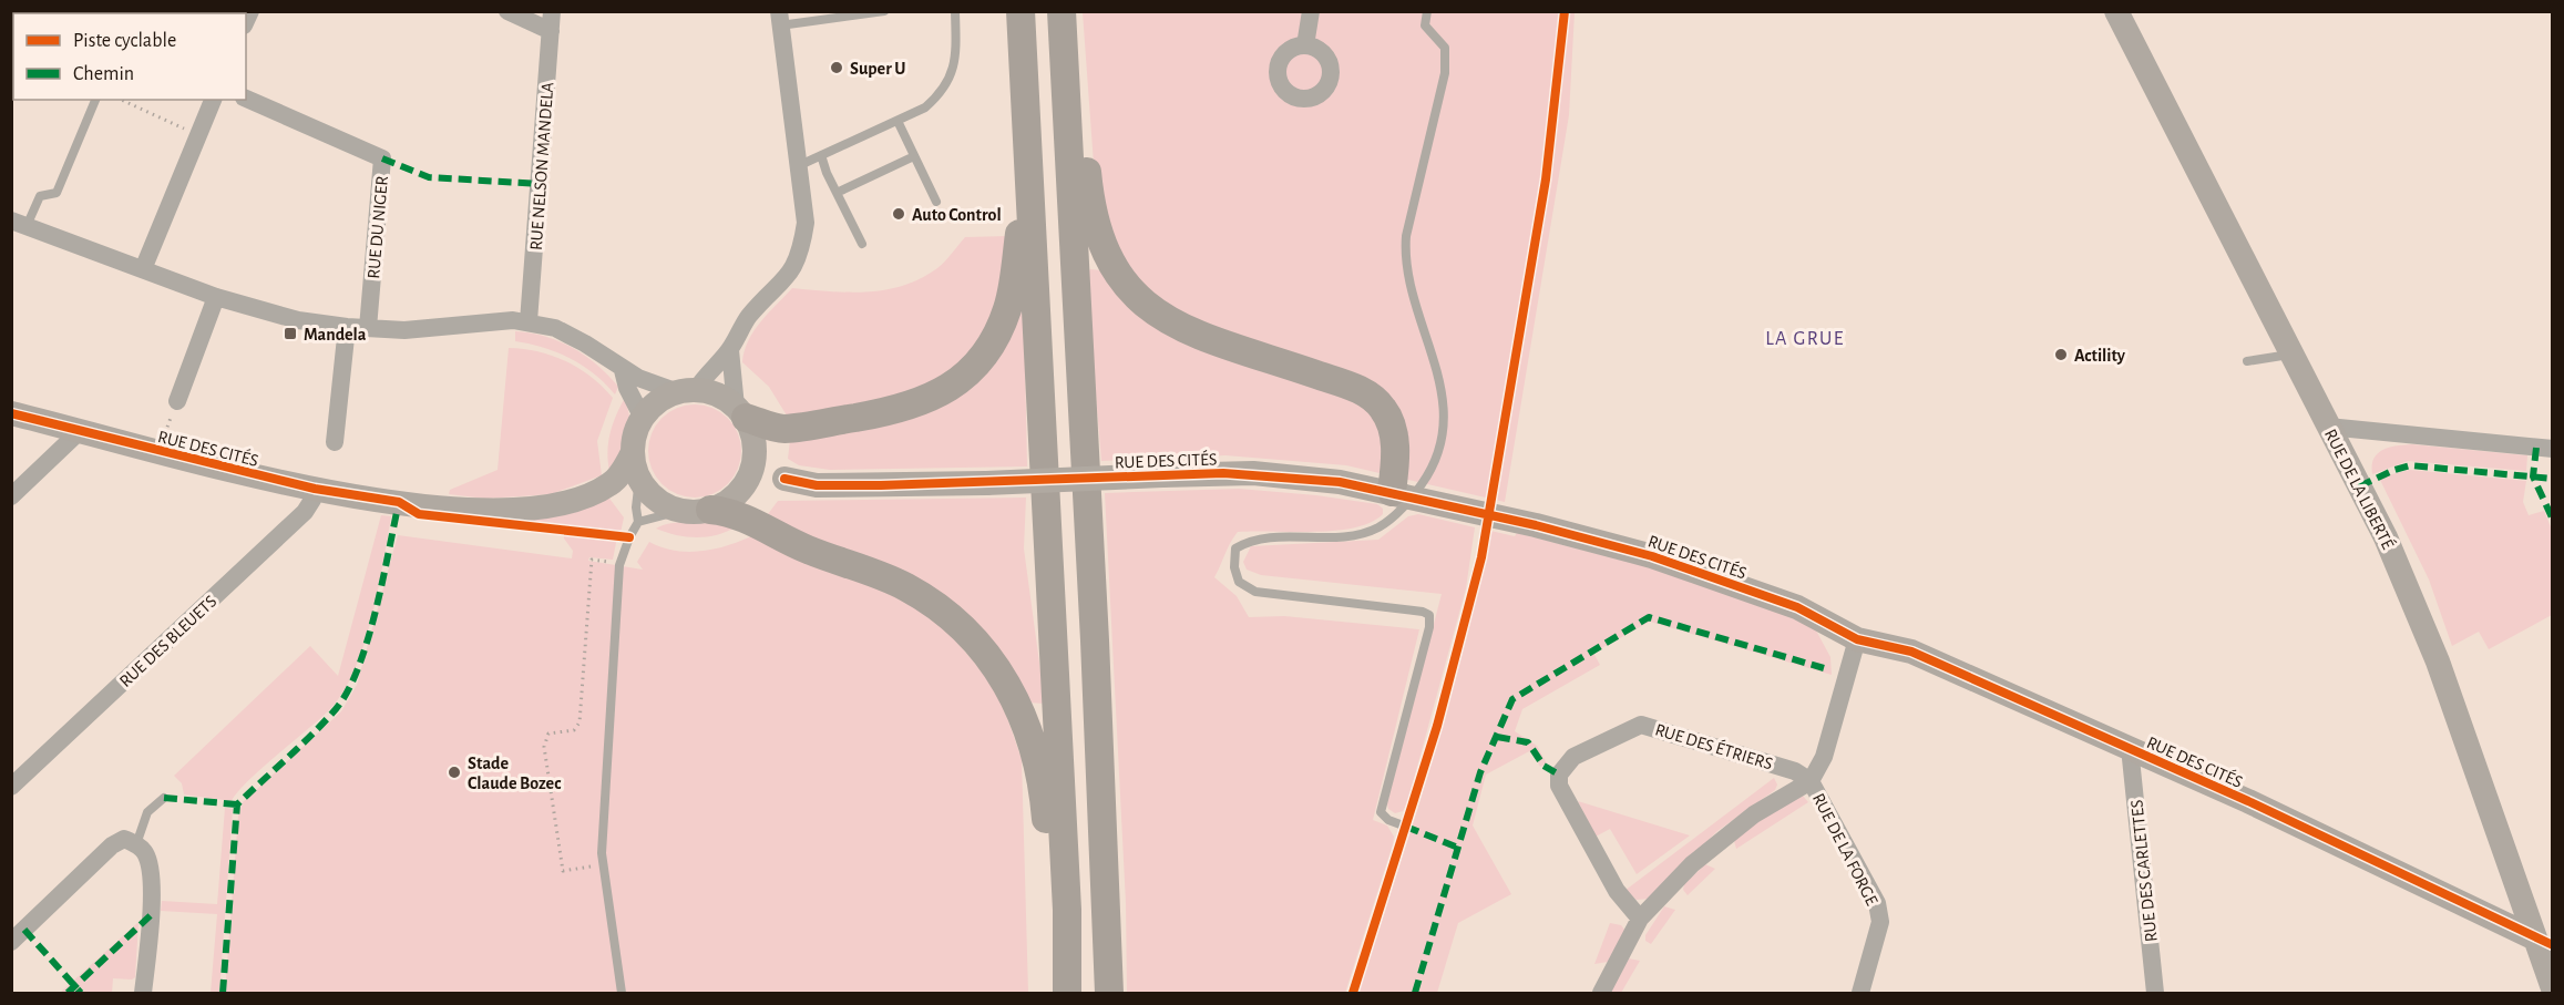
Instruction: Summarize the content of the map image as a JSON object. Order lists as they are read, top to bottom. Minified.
{"streets":{"street":["RUE NELSON MANDELA","RUE DU NIGER","RUE DES CITÉS","RUE DE LA LIBERTÉ","RUE DES BLEUETS","RUE DES ÉTRIERS","RUE DE LA FORGE","RUE DES CARLETTES"]},"crossings":[["RUE DES CITÉS","RUE DE LA LIBERTÉ"],["RUE DES CITÉS","RUE DES BLEUETS"],["RUE DES CITÉS","RUE DES CARLETTES"],["RUE DES ÉTRIERS","RUE DE LA FORGE"]],"districts":["LA GRUE"],"places":{"other":["Super U","Auto Control","Actility","Stade Claude Bozec"],"transit":["Mandela"]},"legend":["Piste cyclable","Chemin"]}
